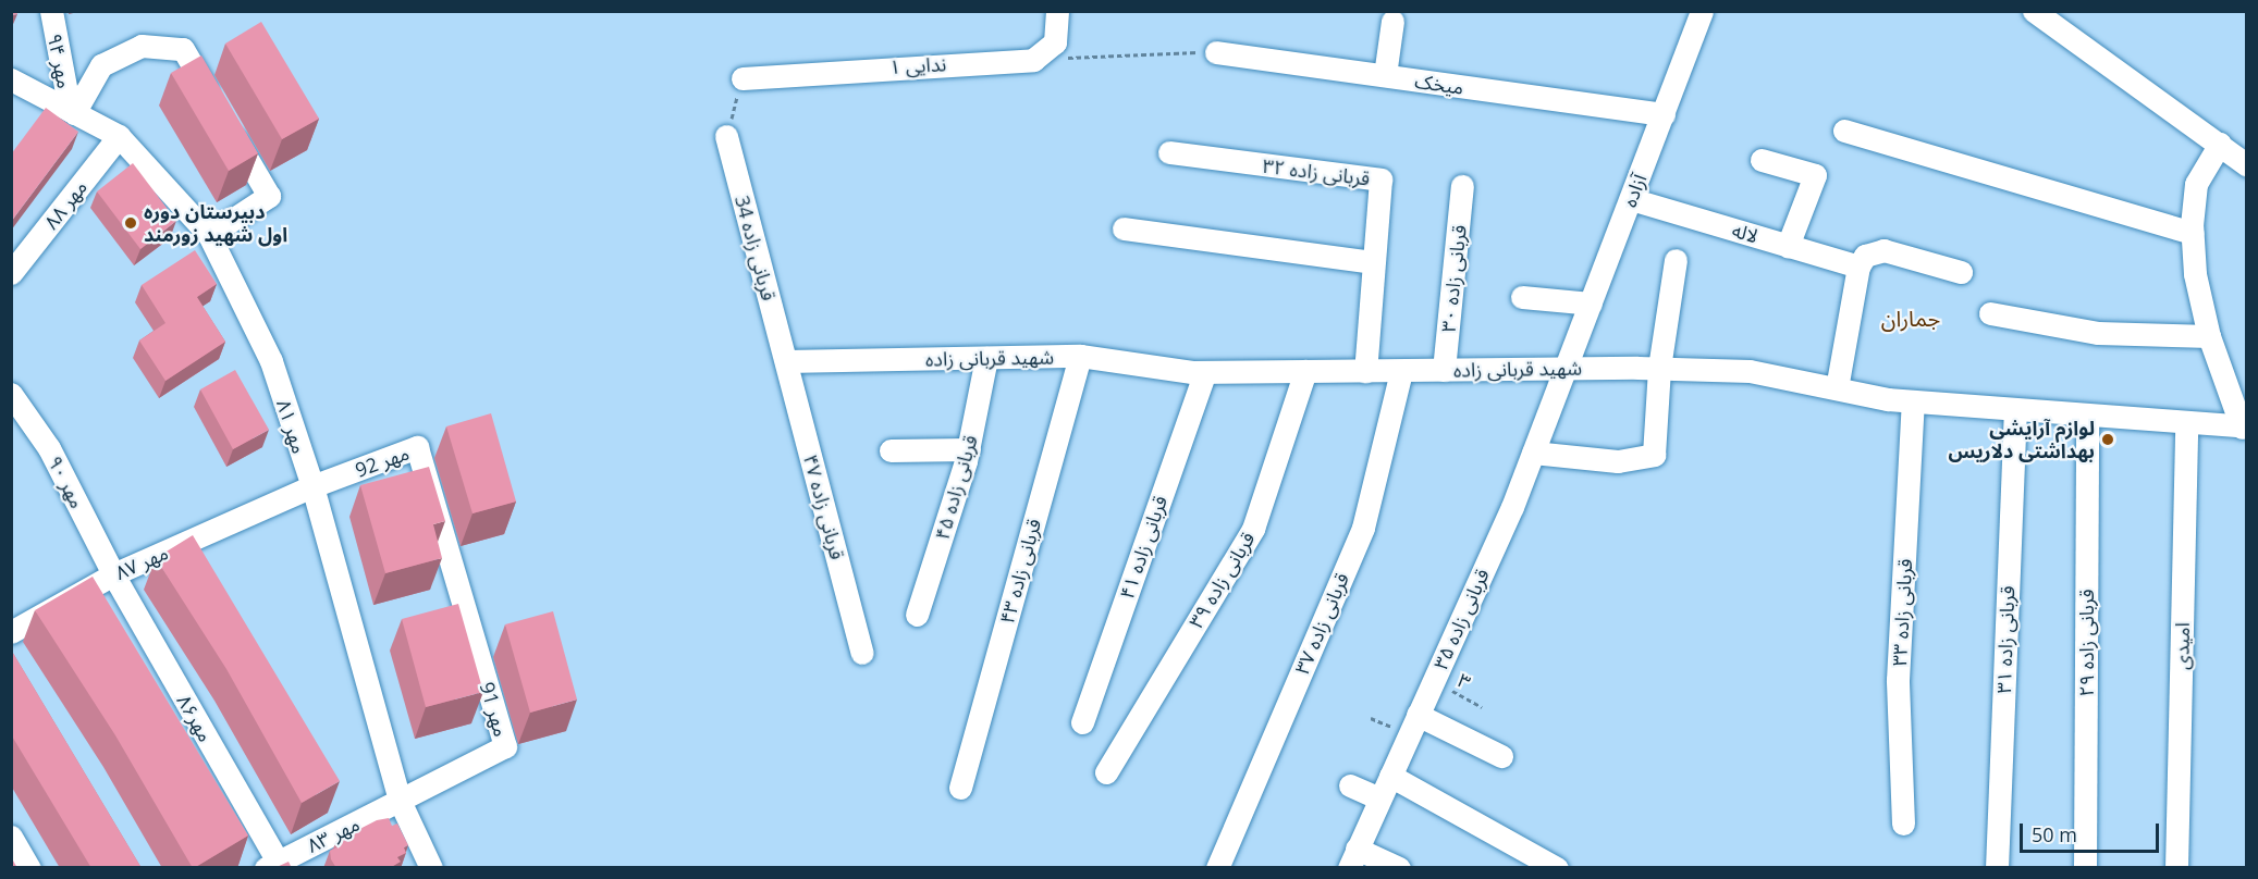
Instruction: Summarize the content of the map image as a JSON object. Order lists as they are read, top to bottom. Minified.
{"streets":{"street":["مهر ۹۴","ندایی ۱","میخک","قربانی زاده ۳۲","آزاده","مهر ۸۸","لاله","قربانی زاده 34","قربانی زاده ۳۰","شهید قربانی زاده","مهر ۸۱","مهر 92","مهر ۹۰","قربانی زاده ۴۵","قربانی زاده ۴۷","قربانی زاده ۴۱","مهر ۸۷","قربانی زاده ۴۳","قربانی زاده ۳۹","قربانی زاده ۳۳","قربانی زاده ۳۵","قربانی زاده ۳۷","قربانی زاده ۳۱","قربانی زاده ۲۹","امیدی","مهر 91","مهر۸۶","مهر ۸۳"],"path":["۳"]},"crossings":[["مهر ۹۴","مهر ۸۱"],["میخک","آزاده"],["قربانی زاده ۳۲","شهید قربانی زاده"],["آزاده","لاله"],["آزاده","شهید قربانی زاده"],["آزاده","قربانی زاده ۳۵"],["مهر ۸۸","مهر ۸۱"],["قربانی زاده 34","شهید قربانی زاده"],["قربانی زاده 34","قربانی زاده ۴۷"],["قربانی زاده ۳۰","شهید قربانی زاده"],["شهید قربانی زاده","قربانی زاده ۴۵"],["شهید قربانی زاده","قربانی زاده ۴۷"],["شهید قربانی زاده","قربانی زاده ۴۱"],["شهید قربانی زاده","قربانی زاده ۴۳"],["شهید قربانی زاده","قربانی زاده ۳۹"],["شهید قربانی زاده","قربانی زاده ۳۳"],["شهید قربانی زاده","قربانی زاده ۳۵"],["شهید قربانی زاده","قربانی زاده ۳۷"],["شهید قربانی زاده","قربانی زاده ۳۱"],["شهید قربانی زاده","قربانی زاده ۲۹"],["شهید قربانی زاده","امیدی"],["مهر ۸۱","مهر 92"],["مهر ۸۱","مهر ۸۷"],["مهر ۸۱","مهر 91"],["مهر ۸۱","مهر ۸۳"],["مهر 92","مهر ۸۷"],["مهر 92","مهر 91"],["مهر ۹۰","مهر ۸۷"],["مهر ۹۰","مهر۸۶"],["مهر ۸۷","مهر۸۶"],["قربانی زاده ۳۵","۳"],["مهر 91","مهر ۸۳"],["مهر۸۶","مهر ۸۳"]],"districts":["جماران"],"places":["دبیرستان دوره اول شهید زورمند","لوازم آرایشی بهداشتی دلاریس"],"scale_bar":"50 m"}
